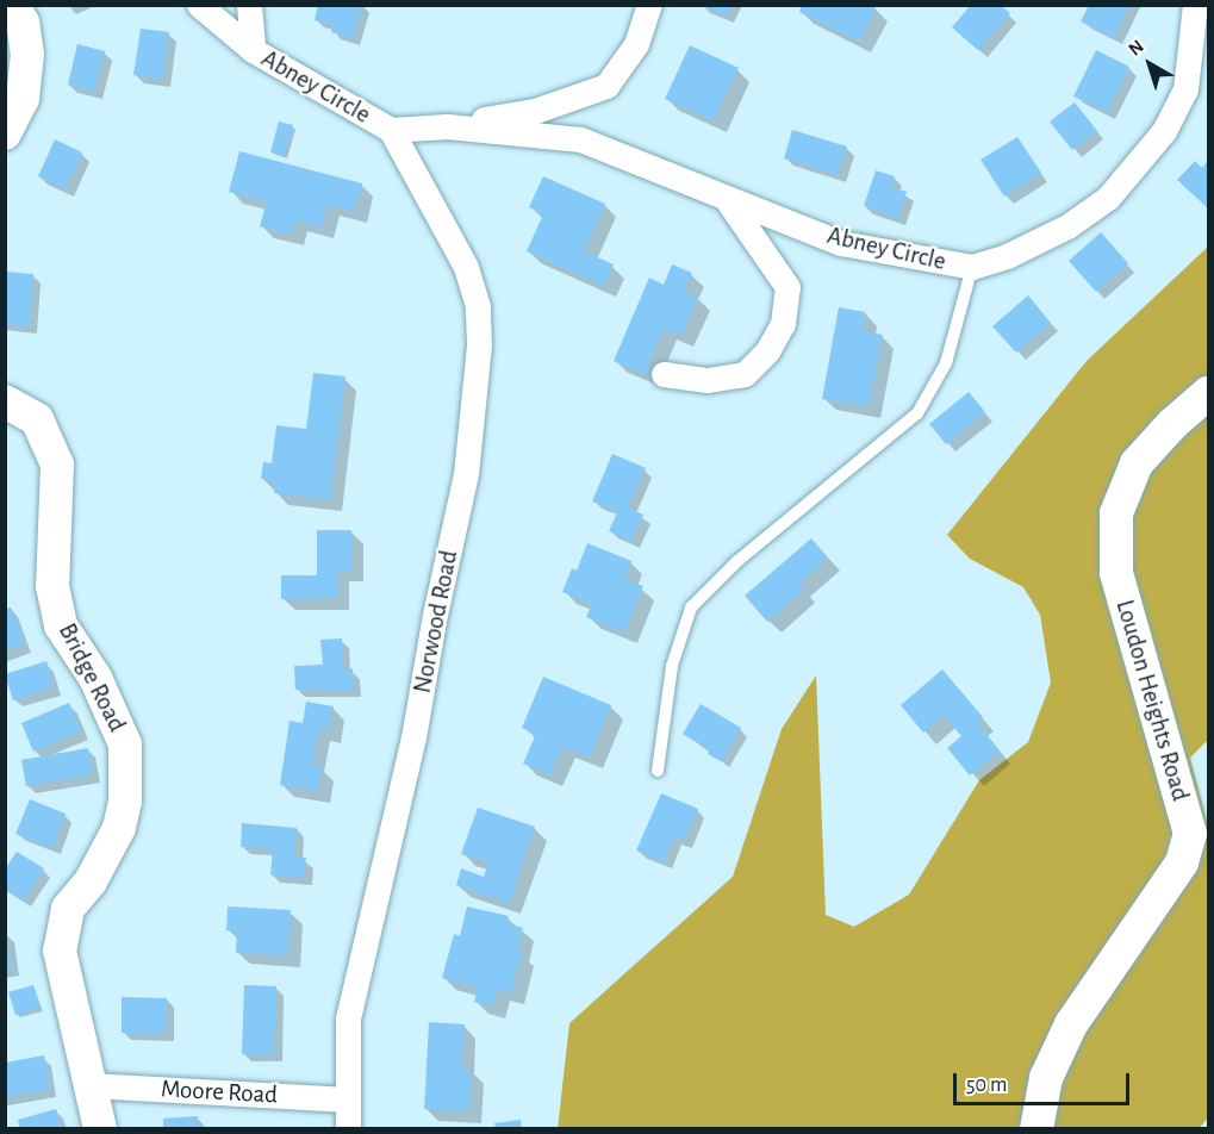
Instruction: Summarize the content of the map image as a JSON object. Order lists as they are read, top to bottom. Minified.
{"streets":{"street":["Abney Circle","Norwood Road","Bridge Road","Loudon Heights Road","Moore Road"]},"crossings":[["Abney Circle","Norwood Road"],["Norwood Road","Moore Road"],["Bridge Road","Moore Road"]],"scale_bar":"50 m","north":"top left"}
